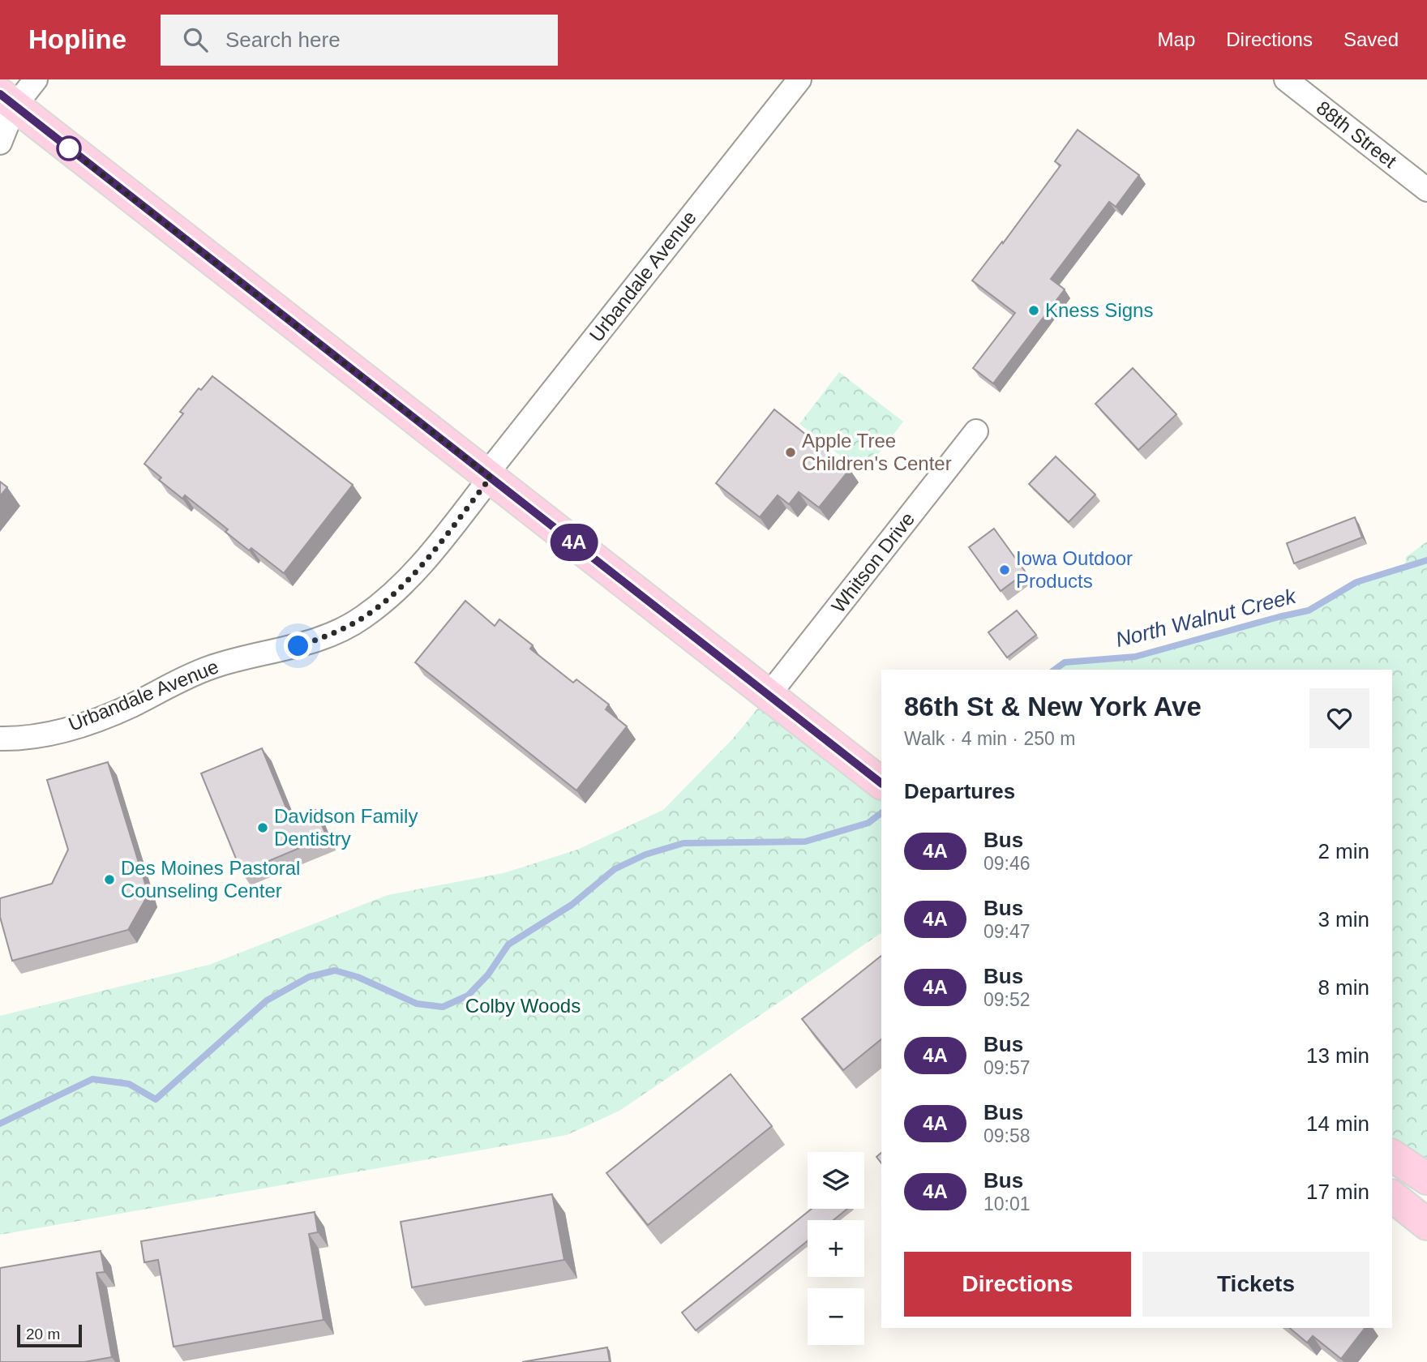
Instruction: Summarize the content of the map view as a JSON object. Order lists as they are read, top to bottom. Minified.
{"streets":{"street":["88th Street","Urbandale Avenue","Whitson Drive"]},"water":["North Walnut Creek"],"parks":["Colby Woods"],"places":["Kness Signs","Apple Tree Children's Center","Iowa Outdoor Products","Davidson Family Dentistry","Des Moines Pastoral Counseling Center"],"lines":["bus line 4A"],"scale_bar":"20 m","page":{"header":"Hopline","search":"Search here","nav":["Map","Directions","Saved"],"on_map":"4A","heading":[["86th St & New York Ave","Walk · 4 min · 250 m"],"Departures"],"list":[{"mark":"4A","name":"Bus","note":"09:46","value":"2 min"},{"mark":"4A","name":"Bus","note":"09:47","value":"3 min"},{"mark":"4A","name":"Bus","note":"09:52","value":"8 min"},{"mark":"4A","name":"Bus","note":"09:57","value":"13 min"},{"mark":"4A","name":"Bus","note":"09:58","value":"14 min"},{"mark":"4A","name":"Bus","note":"10:01","value":"17 min"}],"map_buttons":["+","−"],"buttons":["Directions","Tickets"],"scale":"20 m"}}
